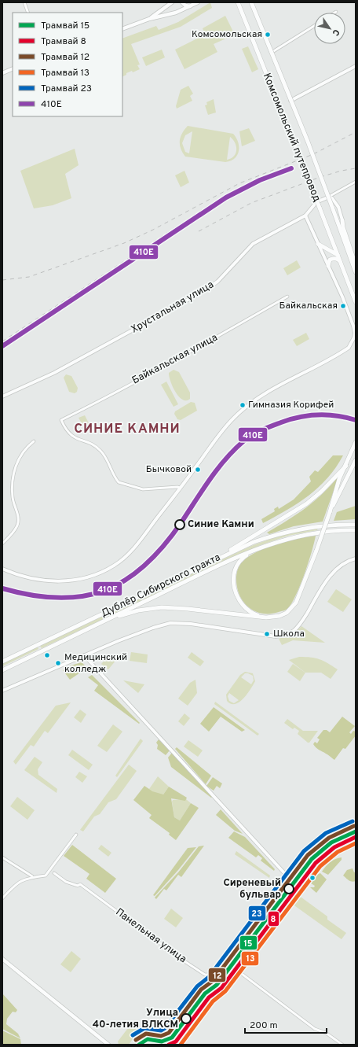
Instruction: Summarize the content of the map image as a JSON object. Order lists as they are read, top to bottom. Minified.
{"streets":{"main road":["Комсомольский путепровод","Дублёр Сибирского тракта"],"street":["Хрустальная улица","Байкальская улица","Панельная улица"]},"districts":["СИНИЕ КАМНИ"],"places":["Комсомольская","Байкальская","Гимназия Корифей","Бычковой","Синие Камни","Школа","Медицинский колледж","Сиреневый бульвар","Улица 40-летия ВЛКСМ"],"lines":["transit line 410E","tram line 23","tram line 12","tram line 15","tram line 8","tram line 13"],"legend":["Трамвай 15","Трамвай 8","Трамвай 12","Трамвай 13","Трамвай 23","410E"],"scale_bar":"200 m","north":"bottom right"}
